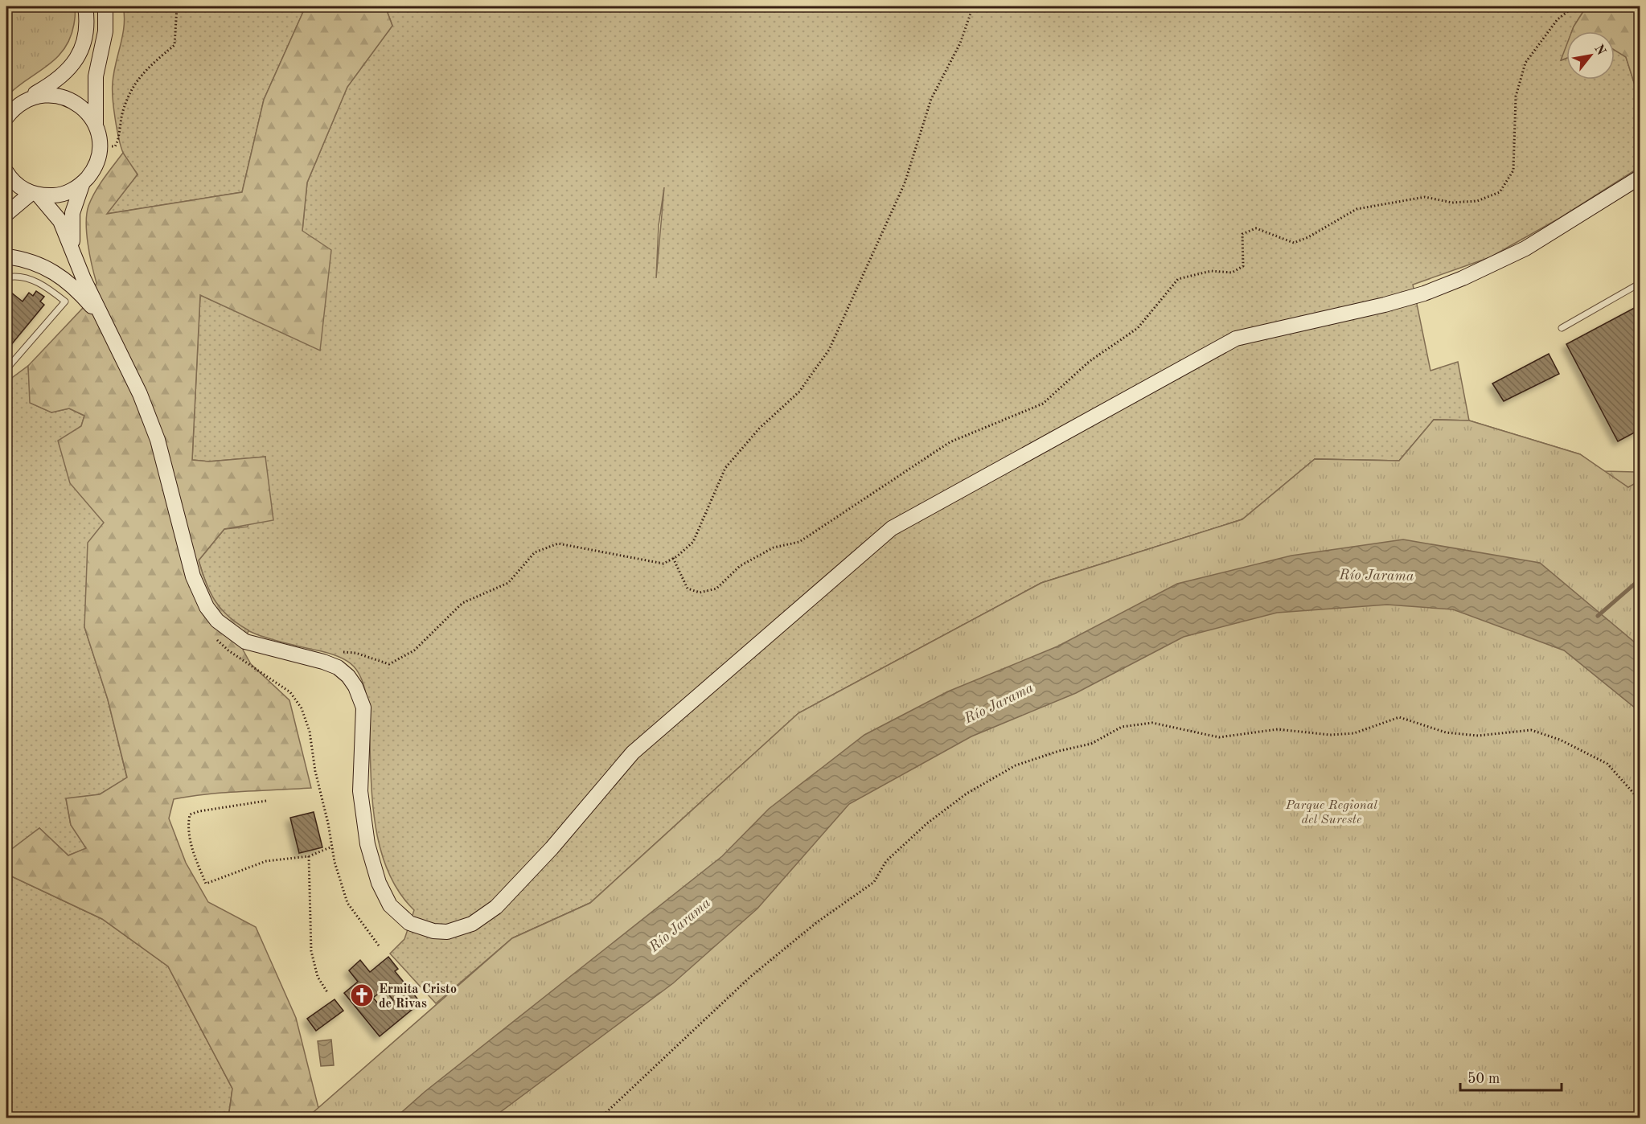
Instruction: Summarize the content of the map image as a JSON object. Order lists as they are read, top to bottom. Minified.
{"water":["Río Jarama"],"parks":["Parque Regional del Sureste"],"places":{"church":["Ermita Cristo de Rivas"]},"scale_bar":"50 m","north":"top right"}
